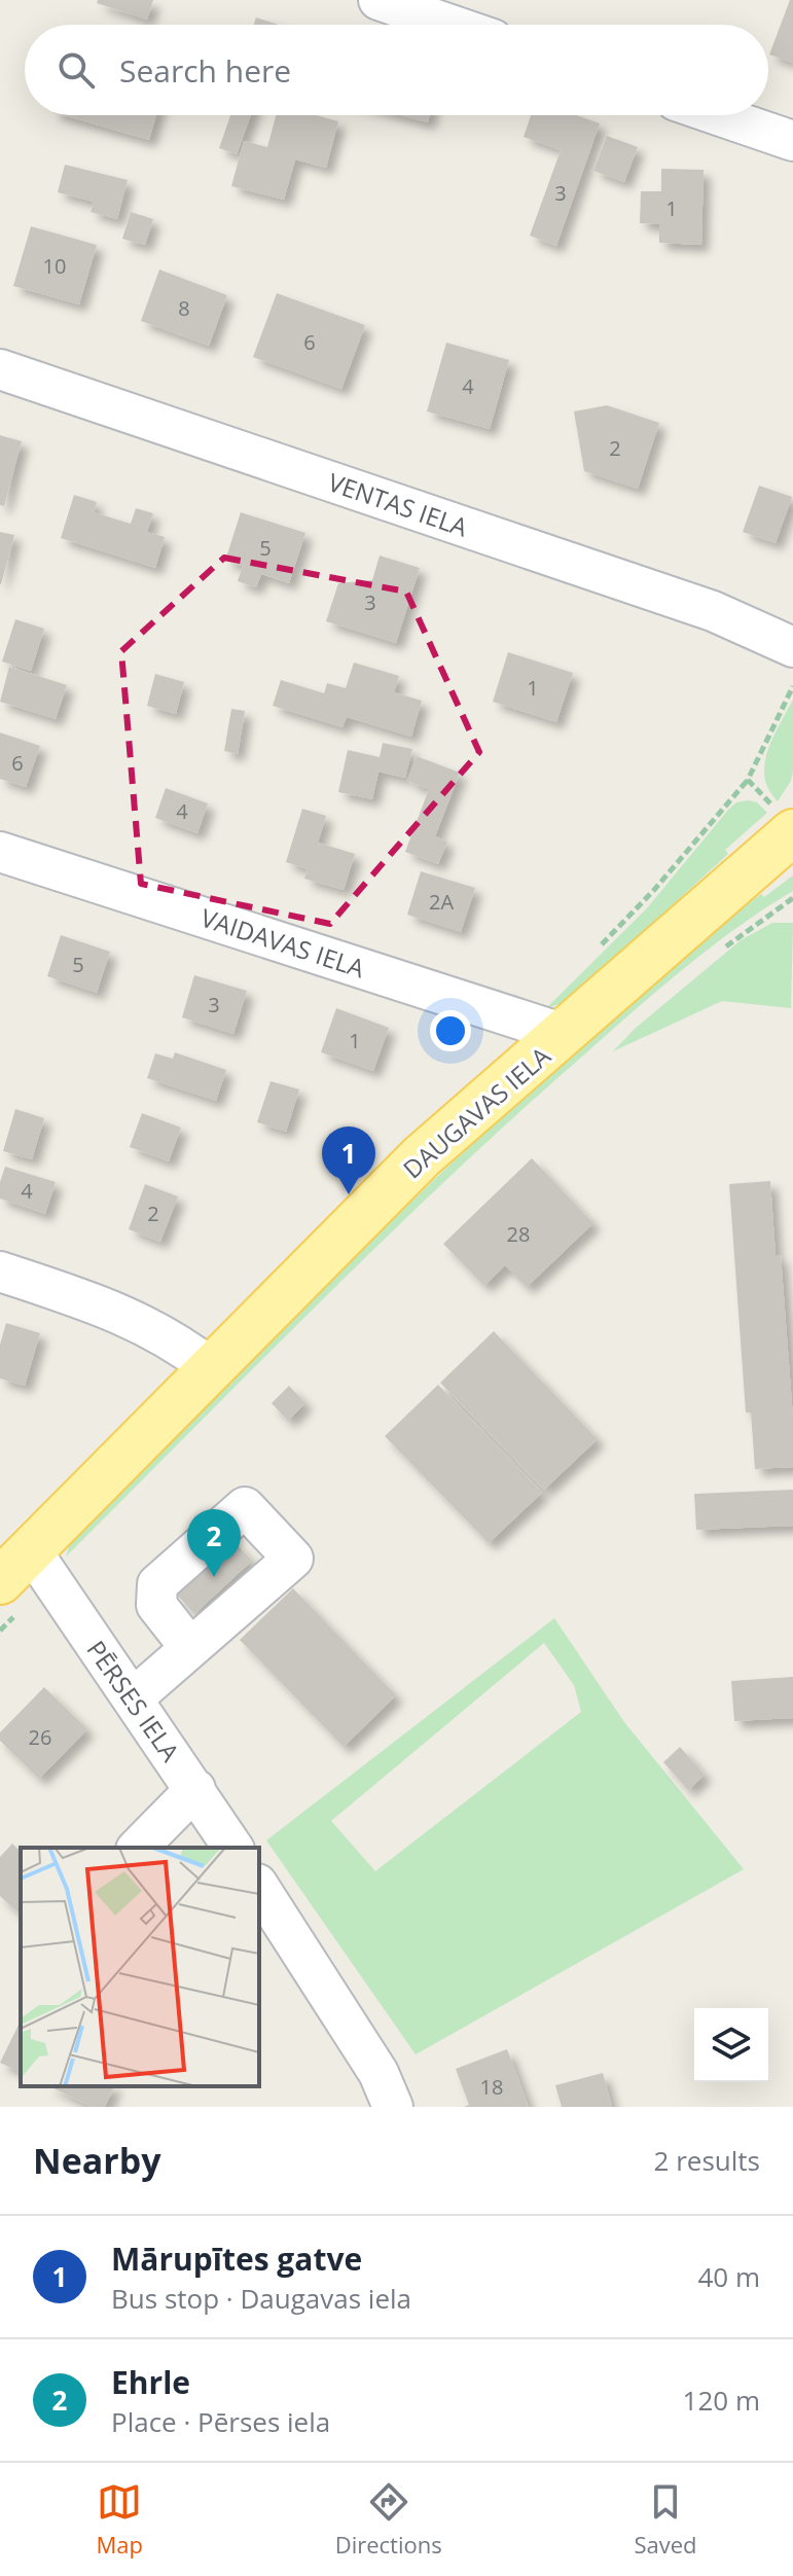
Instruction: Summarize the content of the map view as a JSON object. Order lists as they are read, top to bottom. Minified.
{"streets":{"main road":["DAUGAVAS IELA"],"street":["VENTAS IELA","VAIDAVAS IELA","PĒRSES IELA"]},"crossings":[["VAIDAVAS IELA","DAUGAVAS IELA"],["DAUGAVAS IELA","PĒRSES IELA"]],"house_numbers":["3","1","10","8","6","4","2","5","3","1","6","4","2A","5","3","1","4","2","28","26","18"],"page":{"search":"Search here","pins":["1","2"],"heading":["Nearby","2 results"],"list":[{"mark":"1","name":"Mārupītes gatve","note":"Bus stop · Daugavas iela","value":"40 m"},{"mark":"2","name":"Ehrle","note":"Place · Pērses iela","value":"120 m"}],"nav":["Map","Directions","Saved"]}}
